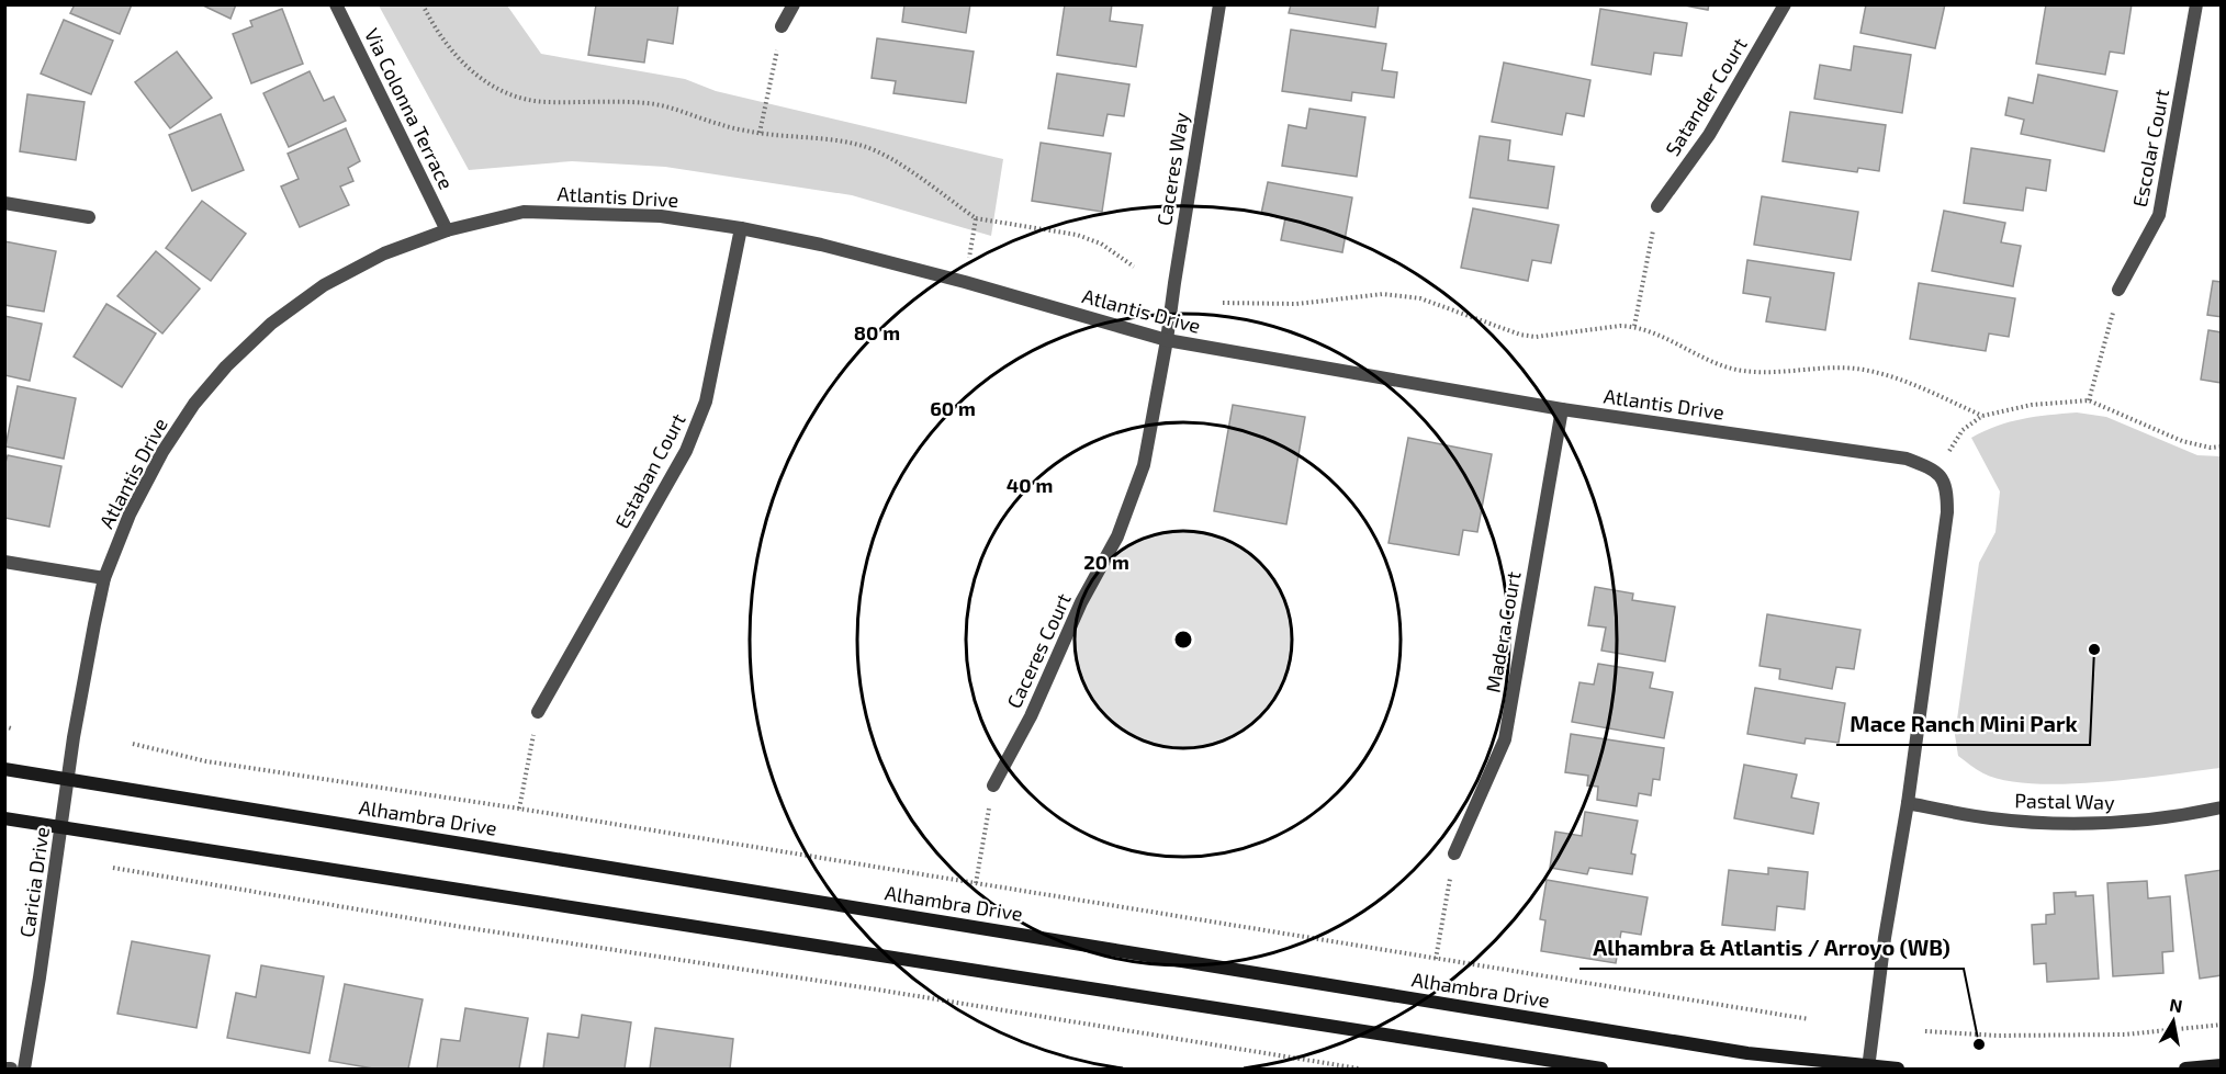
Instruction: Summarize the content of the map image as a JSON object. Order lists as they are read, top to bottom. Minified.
{"streets":{"main road":["Alhambra Drive"],"street":["Satander Court","Via Colonna Terrace","Escolar Court","Caceres Way","Atlantis Drive","Estaban Court","Madera Court","Caceres Court","Pastal Way","Caricia Drive"]},"crossings":[["Via Colonna Terrace","Atlantis Drive"],["Caceres Way","Atlantis Drive"],["Caceres Way","Caceres Court"],["Atlantis Drive","Estaban Court"],["Atlantis Drive","Madera Court"],["Atlantis Drive","Caceres Court"],["Atlantis Drive","Alhambra Drive"],["Atlantis Drive","Caricia Drive"],["Alhambra Drive","Caricia Drive"]],"places":["Mace Ranch Mini Park","Alhambra & Atlantis / Arroyo (WB)"],"north":"top","rings":["80 m","60 m","40 m","20 m"]}
